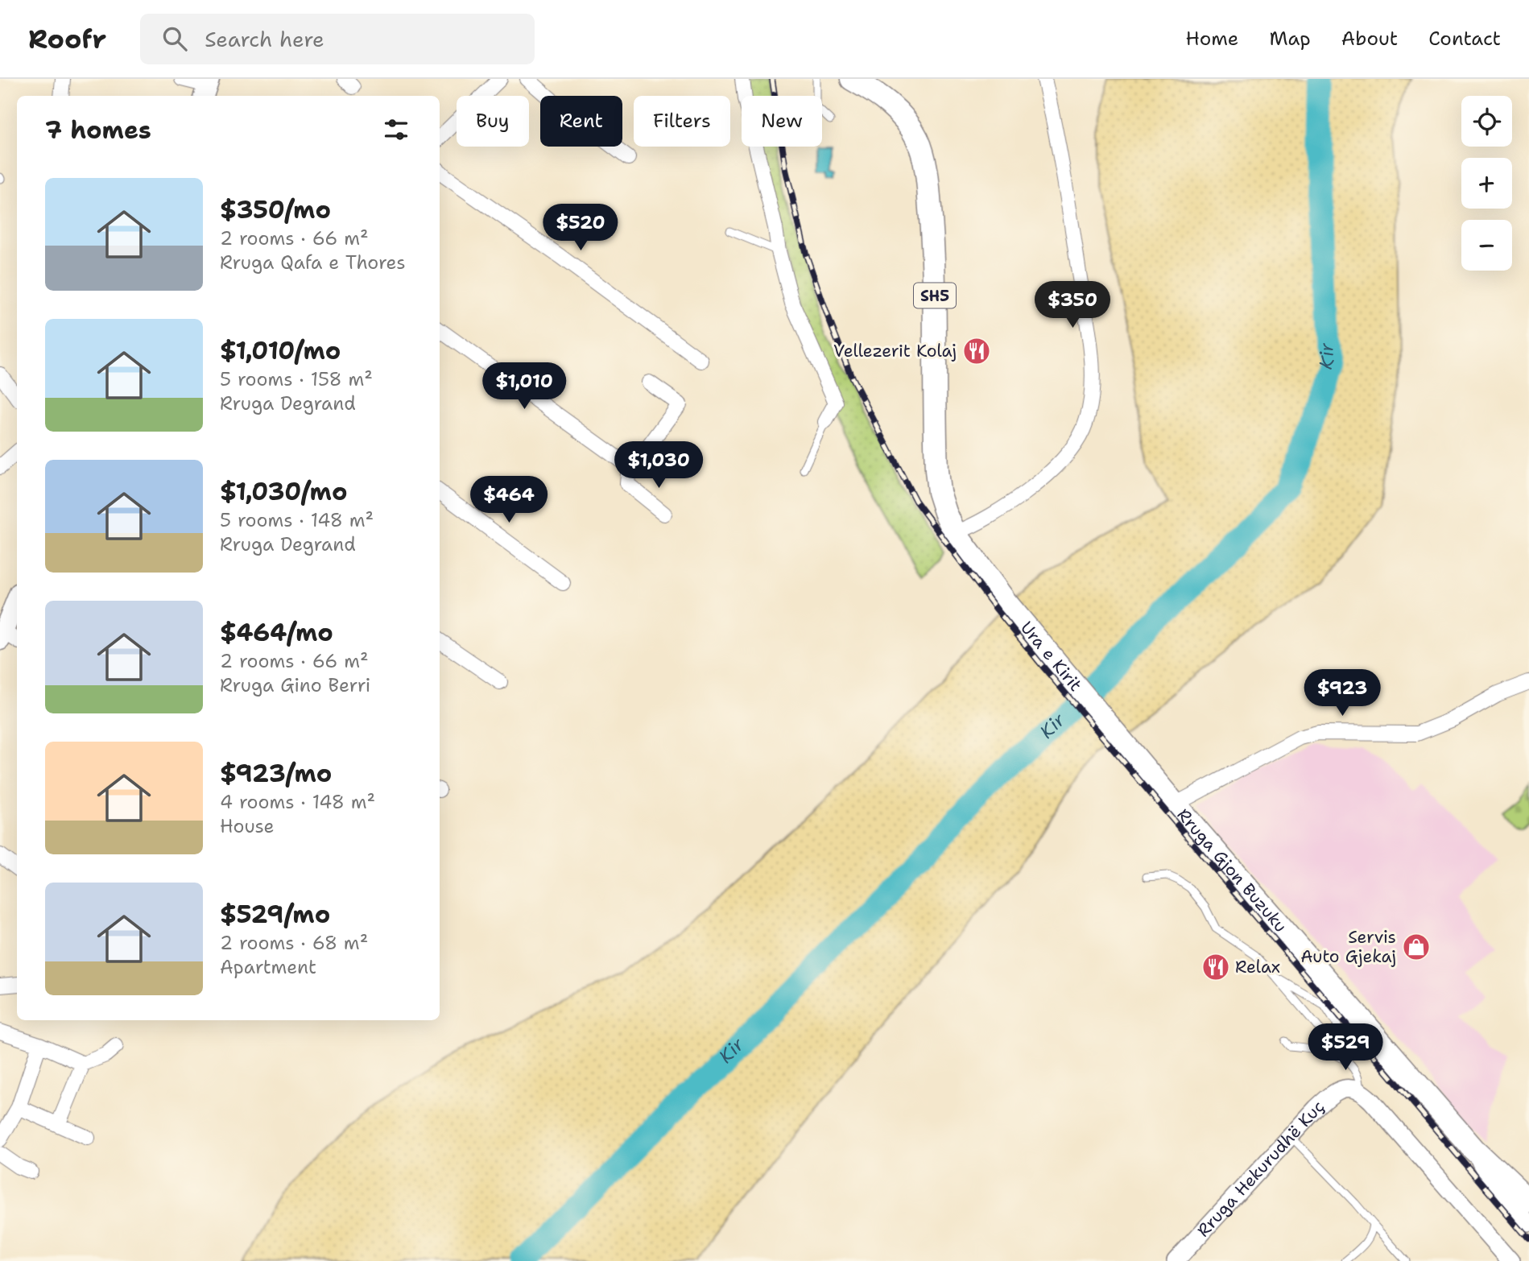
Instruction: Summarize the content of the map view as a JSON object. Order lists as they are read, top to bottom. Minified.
{"streets":{"main road":["SH5","Ura e Kirit","Rruga Gjon Buzuku"],"street":["Rruga Hekurudhë Kuç"]},"crossings":[["SH5","Ura e Kirit"],["SH5","Rruga Gjon Buzuku"],["Ura e Kirit","Rruga Gjon Buzuku"]],"water":["Kir"],"places":{"restaurant":["Vellezerit Kolaj","Relax"],"shop":["Servis Auto Gjekaj"]},"page":{"header":"Roofr","search":"Search here","nav":["Home","Map","About","Contact"],"map_buttons":["+","−"],"chip":["Buy","Rent","Filters","New"],"heading":"7 homes","list":[{"name":"$350/mo","note":"2 rooms · 66 m² · Rruga Qafa e Thores"},{"name":"$1,010/mo","note":"5 rooms · 158 m² · Rruga Degrand"},{"name":"$1,030/mo","note":"5 rooms · 148 m² · Rruga Degrand"},{"name":"$464/mo","note":"2 rooms · 66 m² · Rruga Gino Berri"},{"name":"$923/mo","note":"4 rooms · 148 m² · House"},{"name":"$529/mo","note":"2 rooms · 68 m² · Apartment"}],"price":["$520","$350","$1,010","$1,030","$464","$923","$529"]}}
